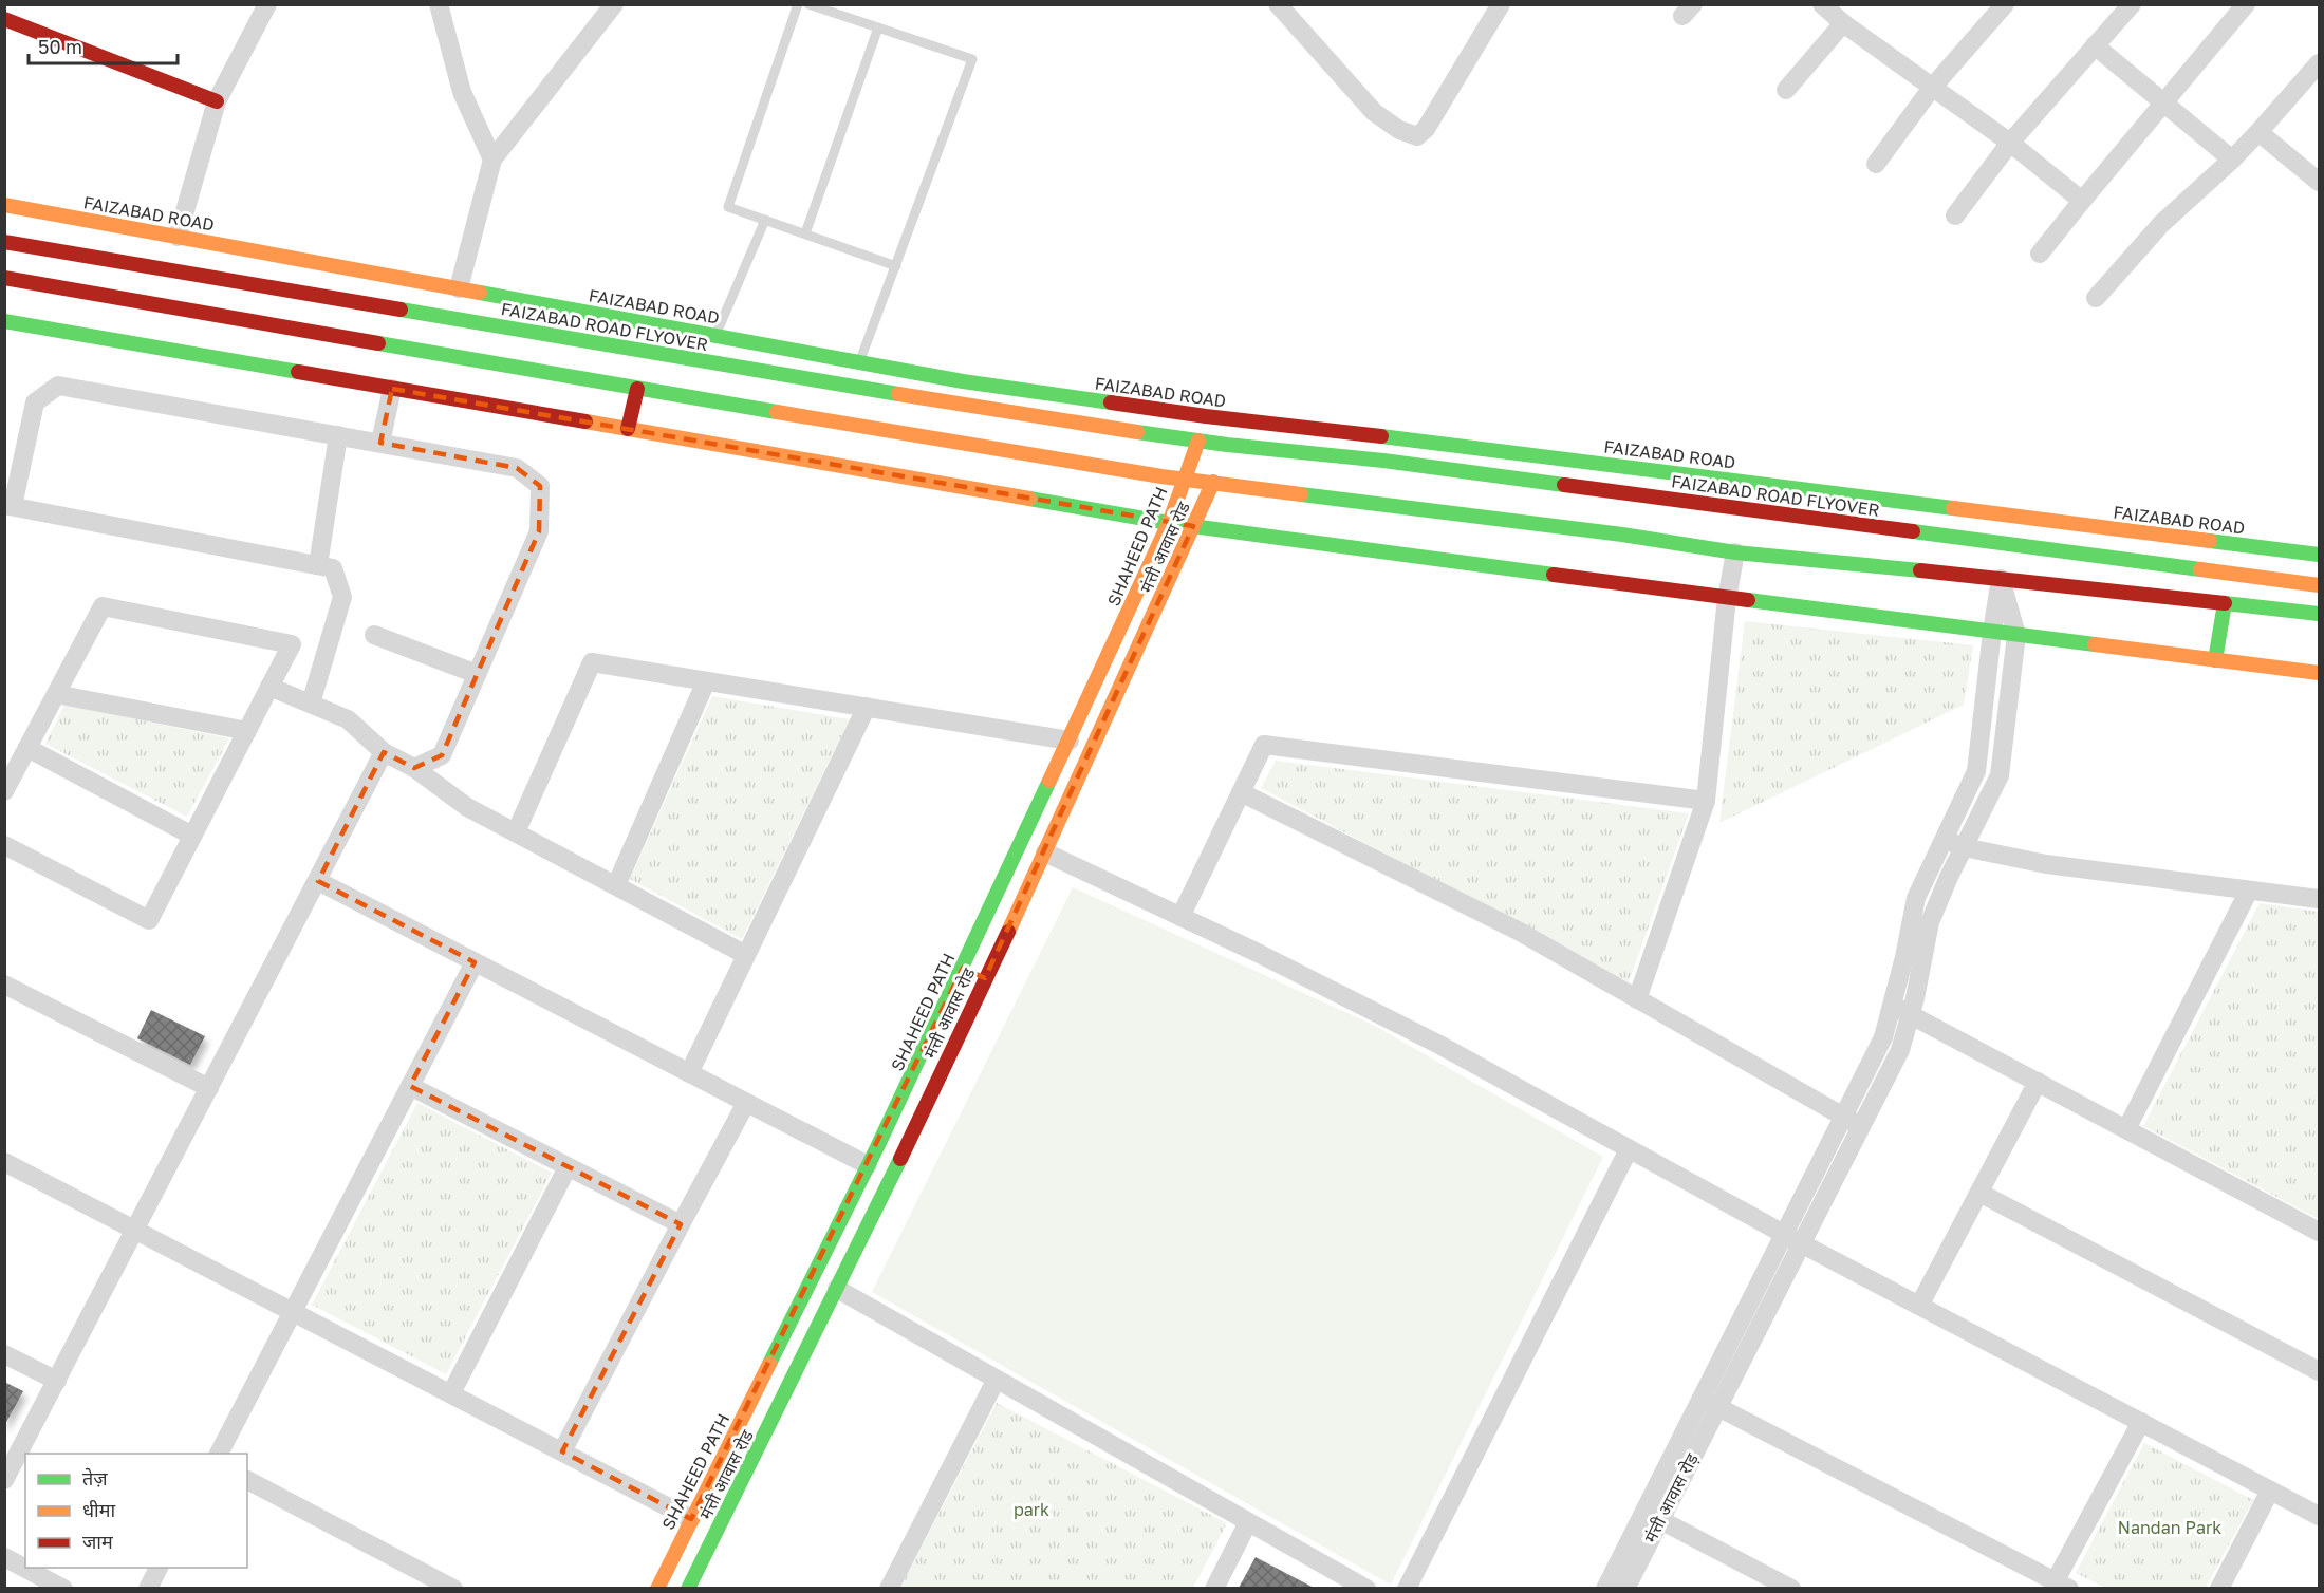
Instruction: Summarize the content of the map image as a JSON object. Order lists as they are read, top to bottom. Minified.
{"streets":{"main road":["FAIZABAD ROAD","FAIZABAD ROAD FLYOVER","SHAHEED PATH","मंत्ती आवास रोड"],"street":["मंत्ती आवास रोड़"]},"crossings":[["FAIZABAD ROAD FLYOVER","SHAHEED PATH"],["FAIZABAD ROAD FLYOVER","मंत्ती आवास रोड"]],"parks":["park","Nandan Park"],"legend":["तेज़","धीमा","जाम"],"scale_bar":"50 m"}
